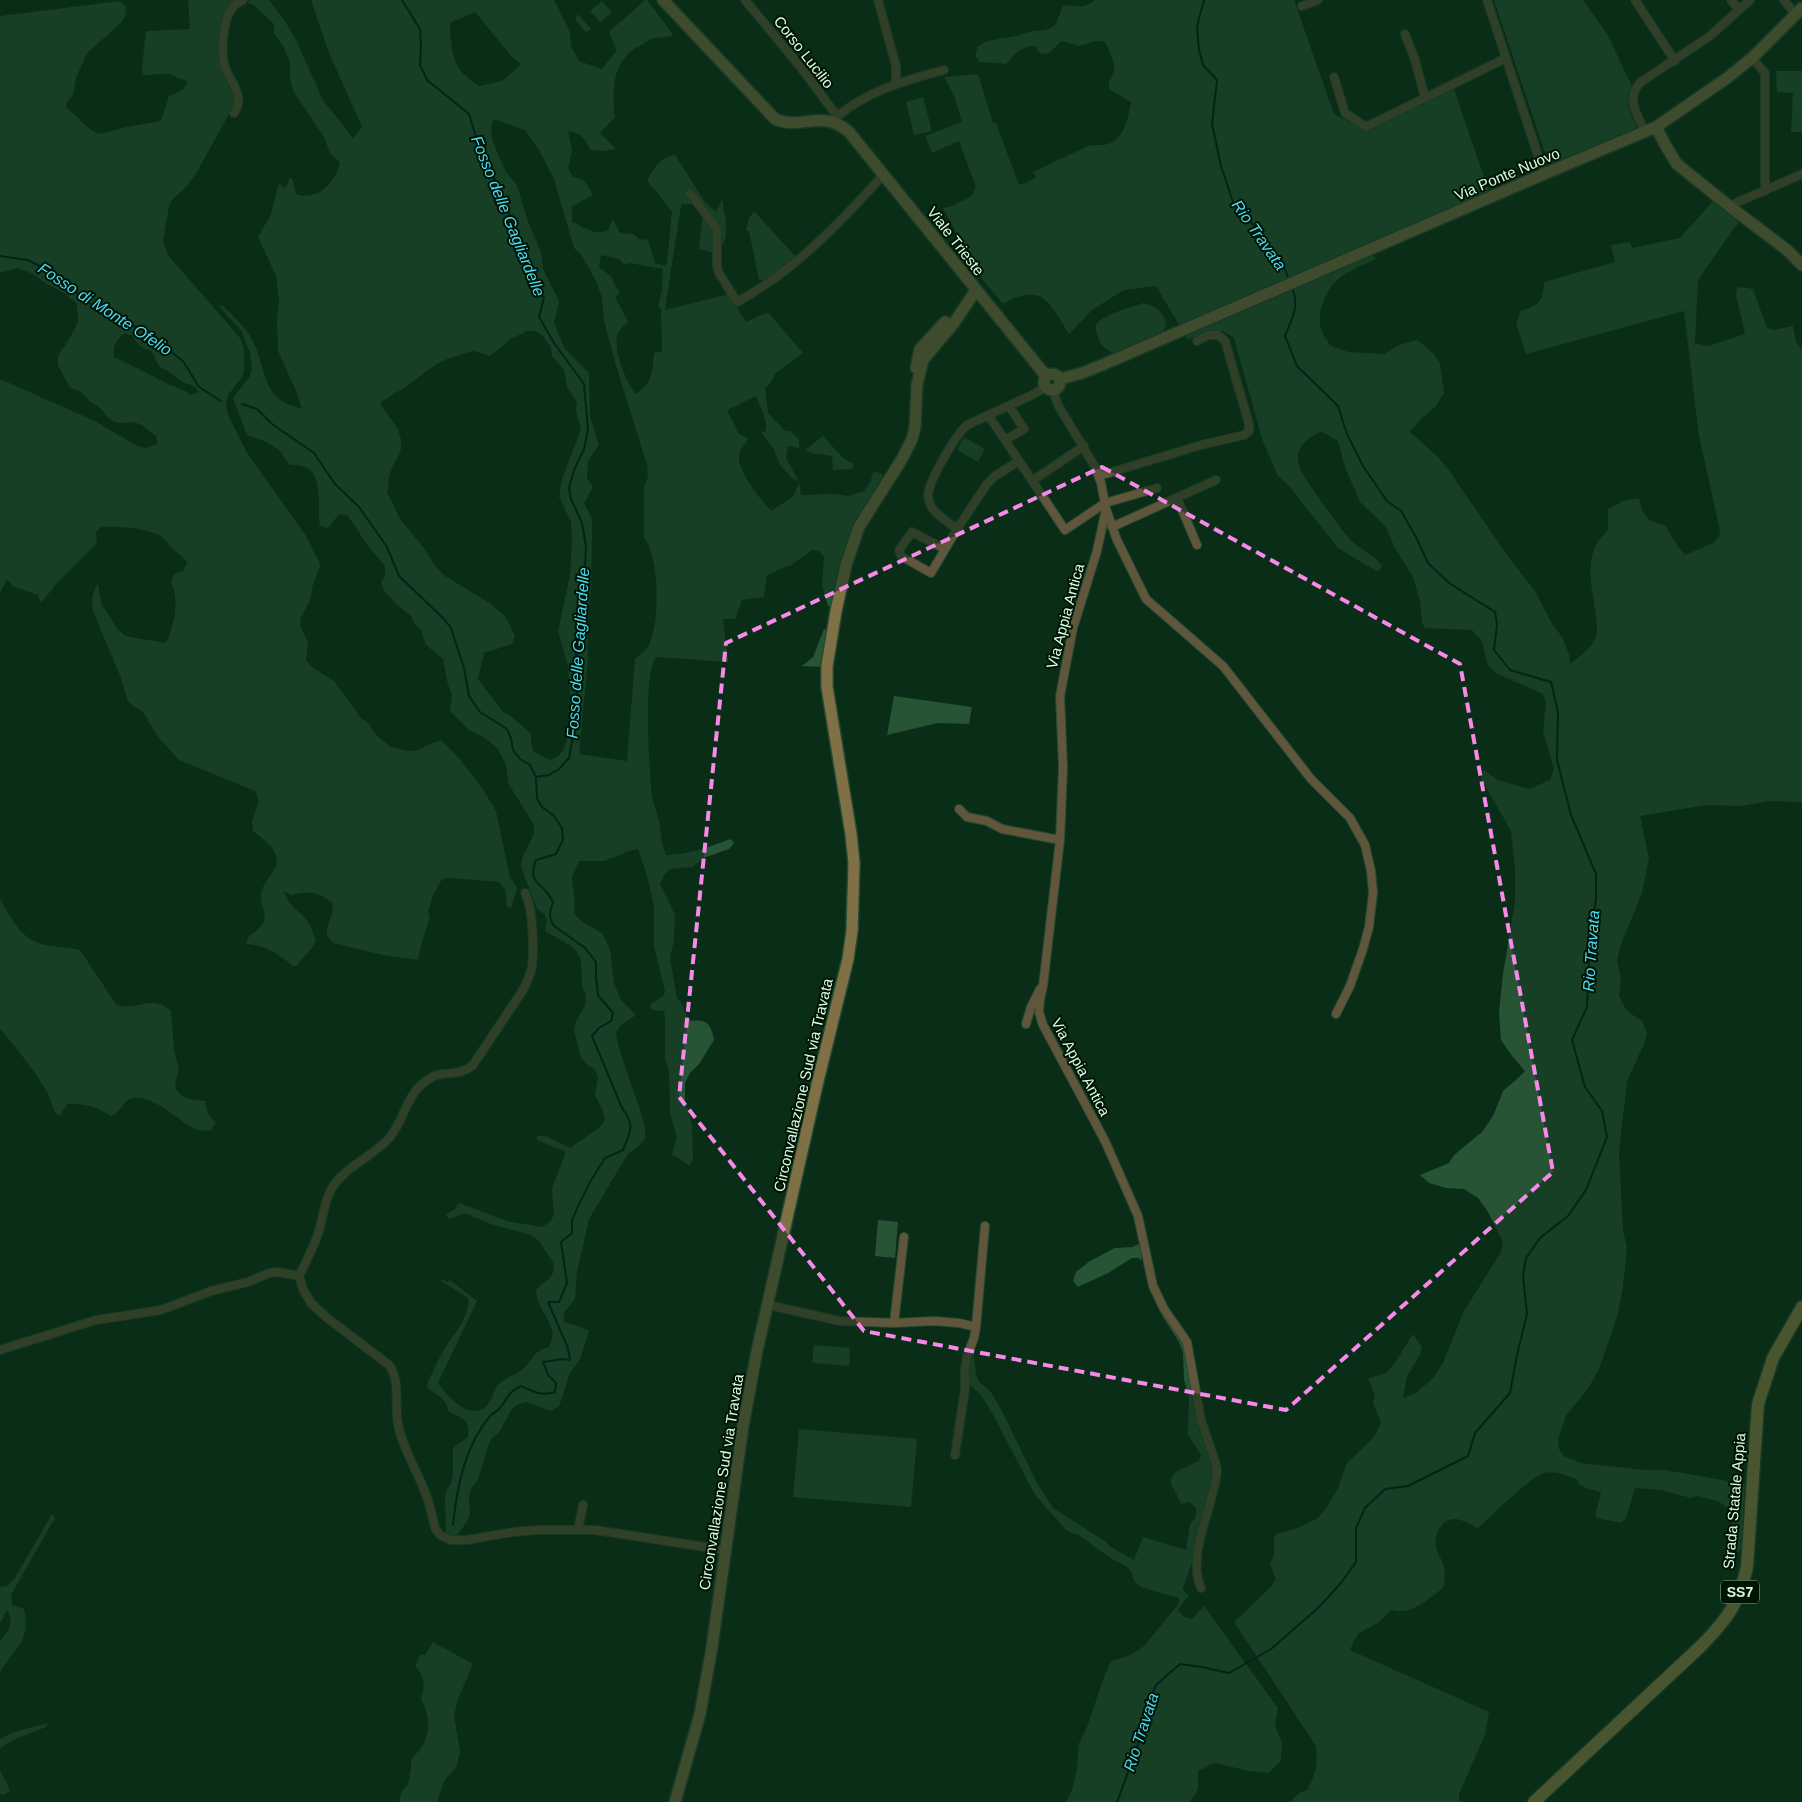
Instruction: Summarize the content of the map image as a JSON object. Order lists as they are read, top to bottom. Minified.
{"streets":{"main road":["Strada Statale Appia","SS7"],"street":["Corso Lucilio","Via Ponte Nuovo","Viale Trieste","Via Appia Antica","Circonvallazione Sud via Travata"]},"crossings":[["Corso Lucilio","Viale Trieste"],["Via Ponte Nuovo","Viale Trieste"],["Via Ponte Nuovo","Via Appia Antica"],["Viale Trieste","Via Appia Antica"],["Viale Trieste","Circonvallazione Sud via Travata"]],"water":["Fosso delle Gagliardelle","Rio Travata","Fosso di Monte Ofelio"]}
